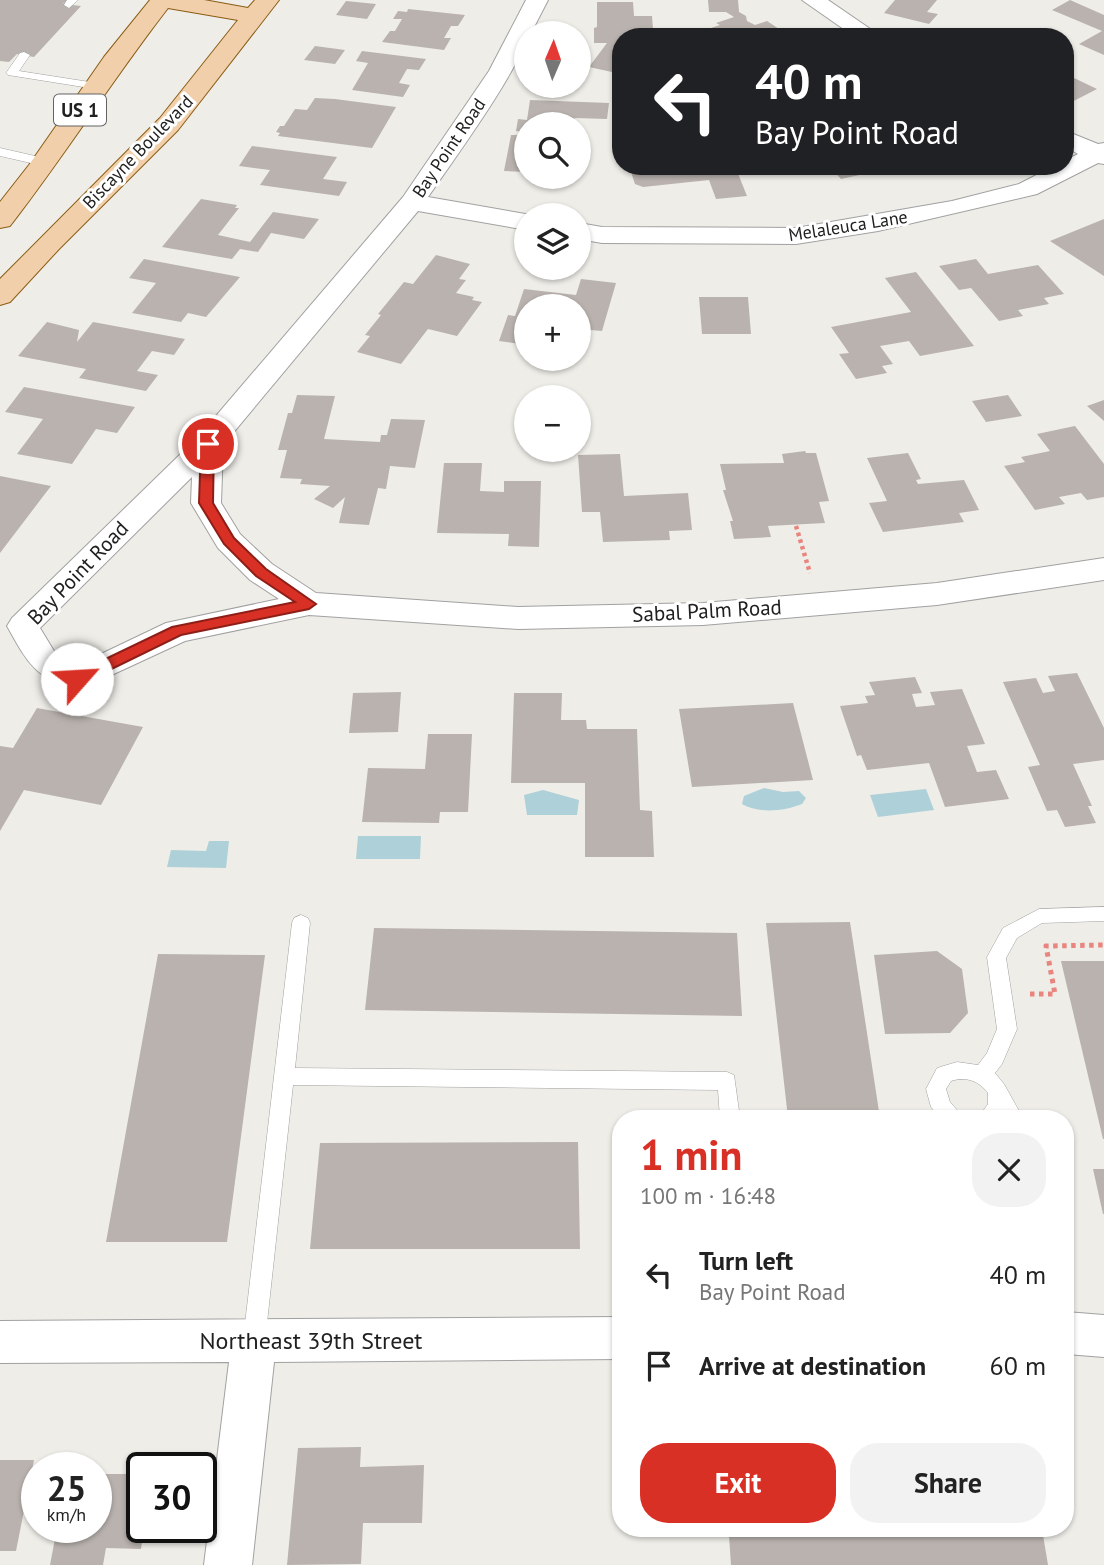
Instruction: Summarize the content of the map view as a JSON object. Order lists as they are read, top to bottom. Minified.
{"streets":{"main road":["US 1","Biscayne Boulevard"],"street":["Bay Point Road","Melaleuca Lane","Sabal Palm Road","Northeast 39th Street"]},"crossings":[["Bay Point Road","Sabal Palm Road"]],"north":"top","page":{"map_buttons":["+","−"],"turn":["40 m","Bay Point Road"],"heading":["1 min","100 m · 16:48"],"list":[{"name":"Turn left","note":"Bay Point Road","value":"40 m"},{"name":"Arrive at destination","value":"60 m"}],"buttons":["Exit","Share"],"speed":"25 km/h","limit":"30"}}
